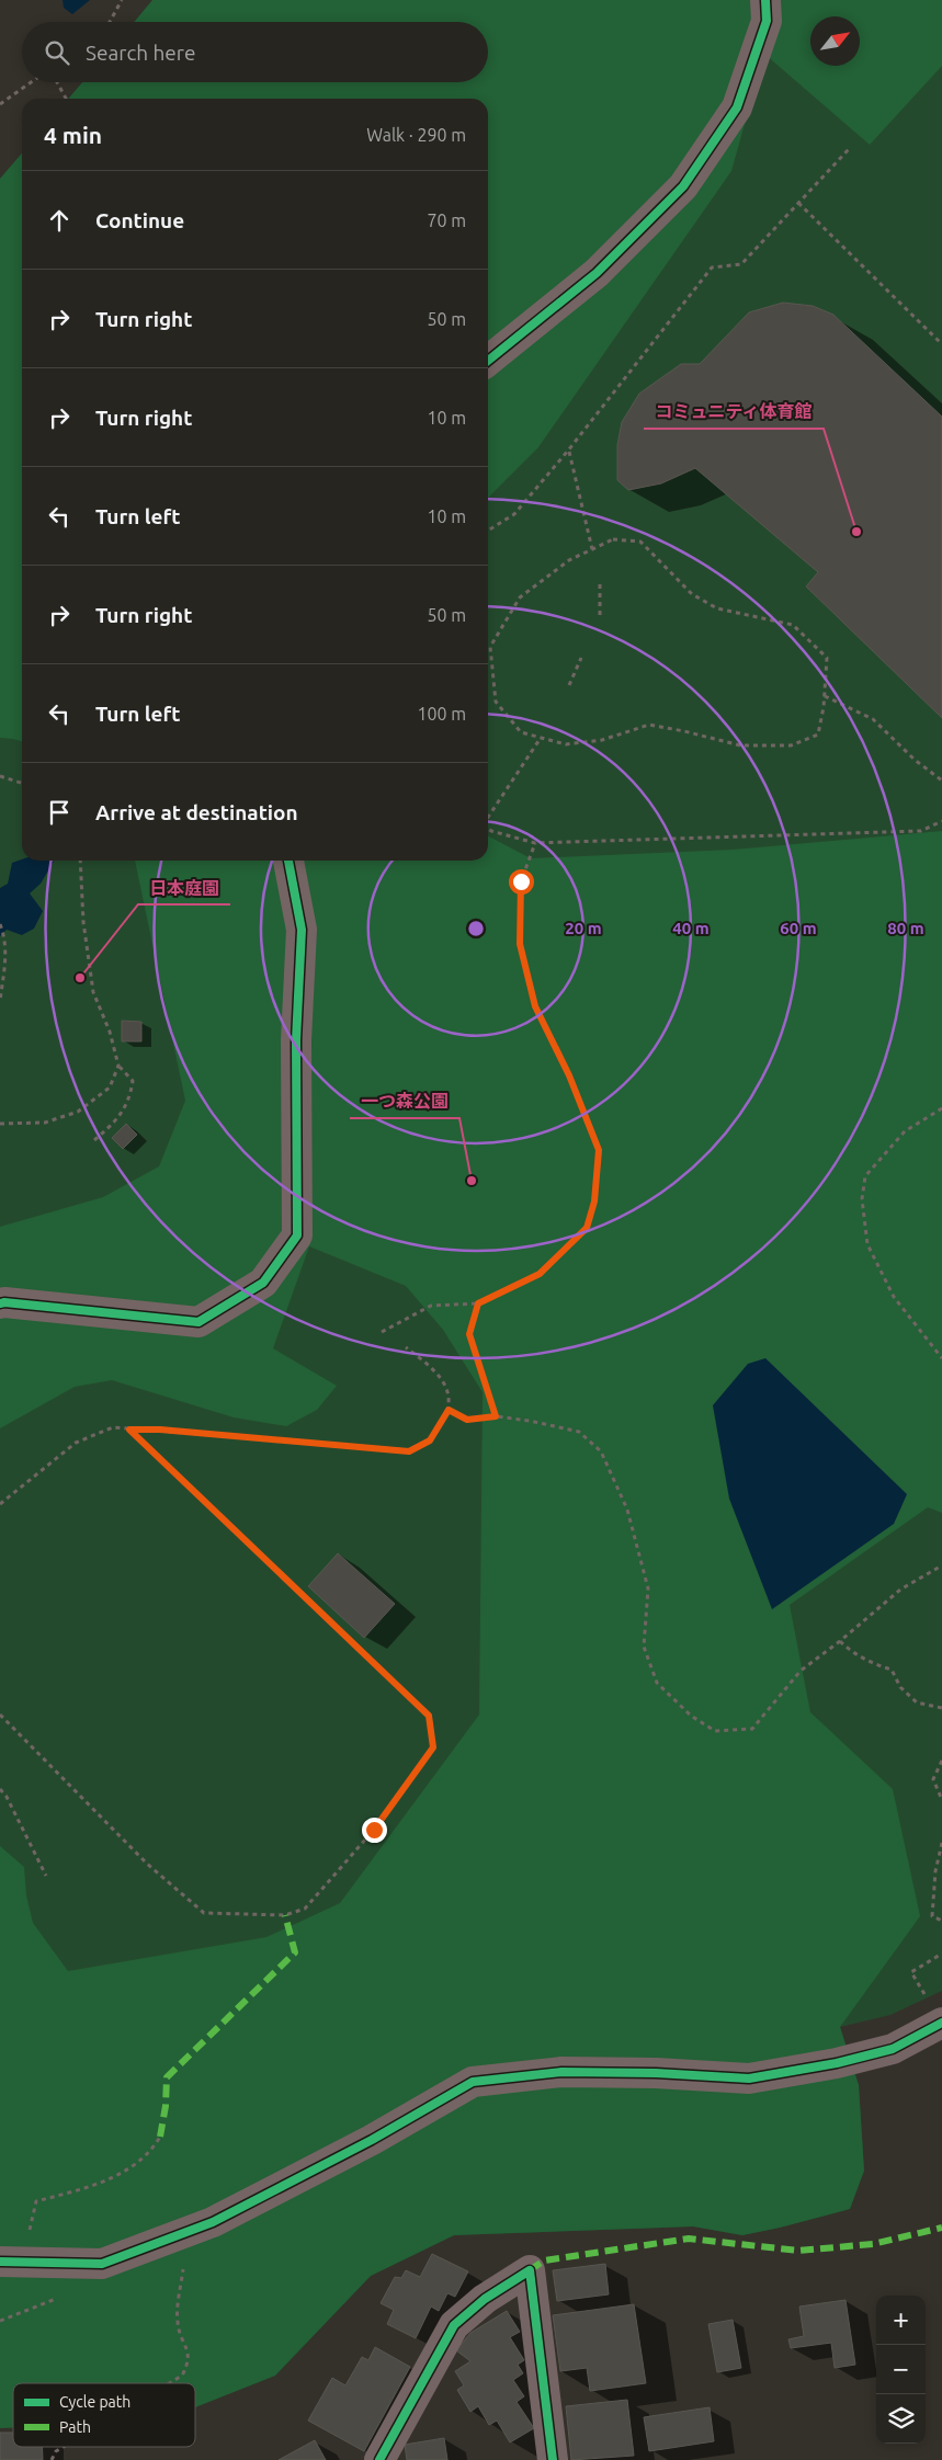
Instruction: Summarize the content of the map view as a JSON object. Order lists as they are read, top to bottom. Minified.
{"places":["コミュニティ体育館","日本庭園","一つ森公園"],"legend":["Cycle path","Path"],"north":"top right","page":{"search":"Search here","heading":["4 min","Walk · 290 m"],"list":[["Continue","70 m"],["Turn right","50 m"],["Turn right","10 m"],["Turn left","10 m"],["Turn right","50 m"],["Turn left","100 m"],"Arrive at destination"],"map_buttons":["+","−"]},"rings":["20 m","40 m","60 m","80 m"]}
